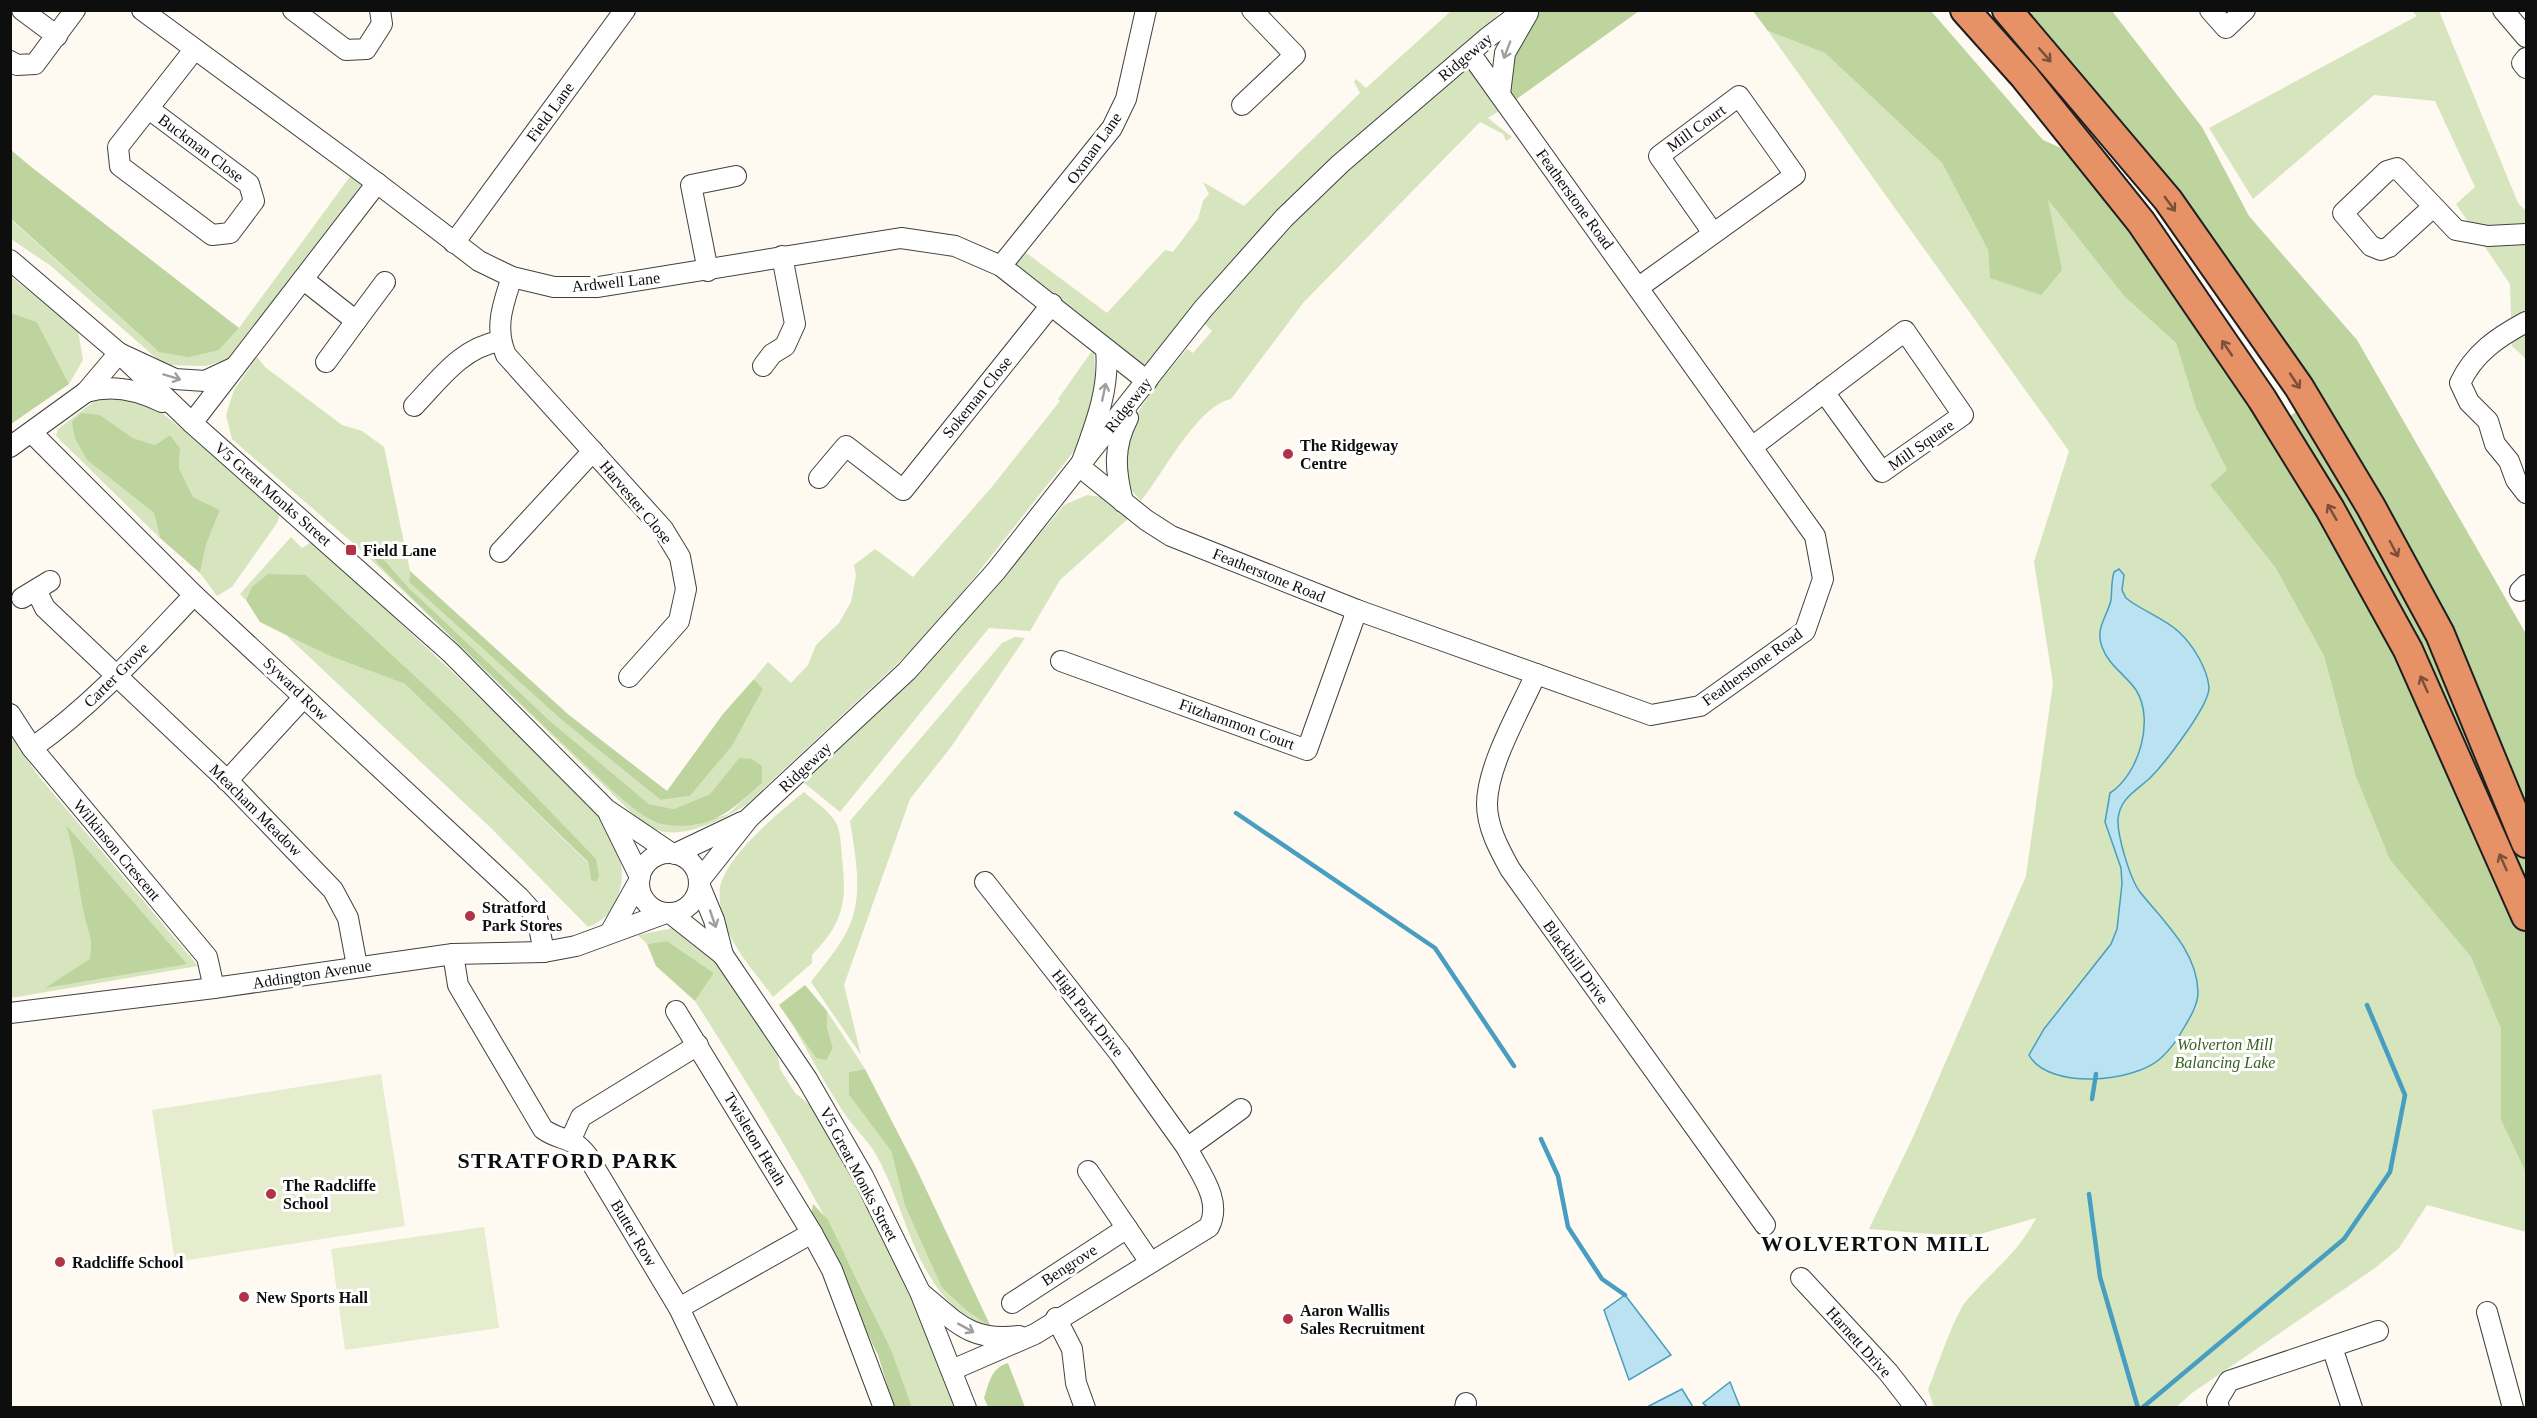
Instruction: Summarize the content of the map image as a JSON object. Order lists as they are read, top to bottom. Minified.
{"streets":{"street":["Ridgeway","Field Lane","Mill Court","Buckman Close","Oxman Lane","Featherstone Road","Ardwell Lane","Sokeman Close","Mill Square","V5 Great Monks Street","Harvester Close","Carter Grove","Syward Row","Fitzhammon Court","Meacham Meadow","Wilkinson Crescent","Blackhill Drive","Addington Avenue","High Park Drive","Twisleton Heath","Butter Row","Bengrove","Harnett Drive"]},"crossings":[["Ridgeway","Featherstone Road"],["Ridgeway","Ardwell Lane"],["Ridgeway","V5 Great Monks Street"],["Ridgeway","Addington Avenue"],["Field Lane","Ardwell Lane"],["Mill Court","Featherstone Road"],["Buckman Close","Ardwell Lane"],["Oxman Lane","Ardwell Lane"],["Featherstone Road","Mill Square"],["Featherstone Road","Fitzhammon Court"],["Featherstone Road","Blackhill Drive"],["Ardwell Lane","Sokeman Close"],["V5 Great Monks Street","Addington Avenue"],["V5 Great Monks Street","High Park Drive"],["Carter Grove","Syward Row"],["Carter Grove","Meacham Meadow"],["Carter Grove","Wilkinson Crescent"],["Syward Row","Addington Avenue"],["Meacham Meadow","Addington Avenue"],["Wilkinson Crescent","Addington Avenue"],["Addington Avenue","Butter Row"]],"districts":["STRATFORD PARK","WOLVERTON MILL"],"parks":["Wolverton Mill Balancing Lake"],"places":{"other":["The Ridgeway Centre","Stratford Park Stores","The Radcliffe School","Radcliffe School","New Sports Hall","Aaron Wallis Sales Recruitment"],"transit":["Field Lane"]}}
